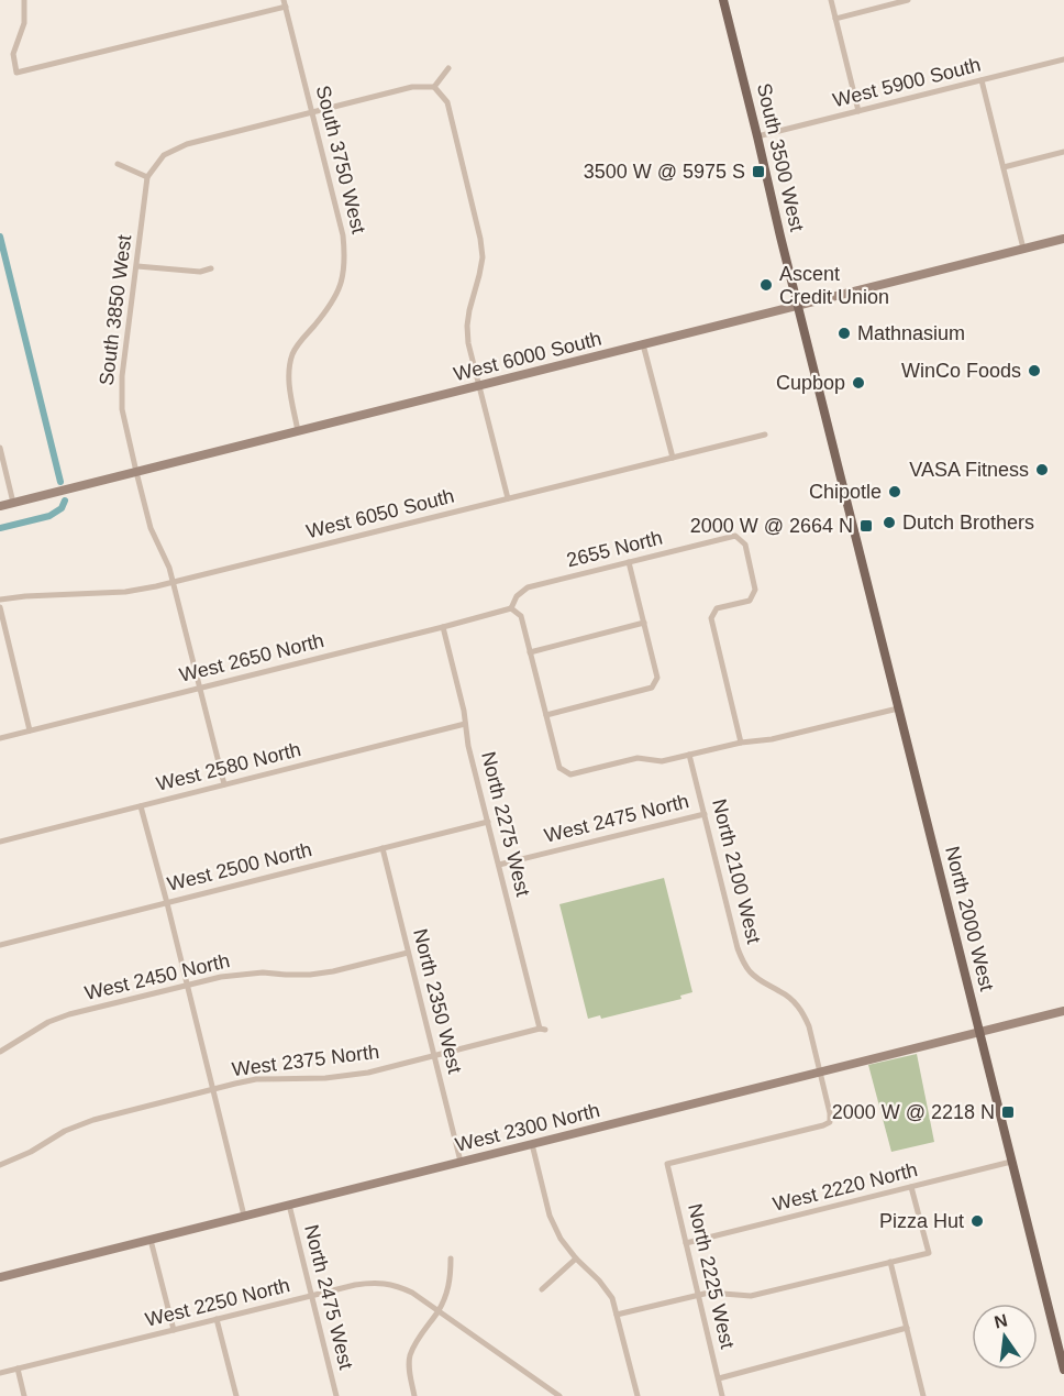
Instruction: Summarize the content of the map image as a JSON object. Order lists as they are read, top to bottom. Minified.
{"streets":{"main road":["South 3500 West","North 2000 West"],"street":["West 5900 South","South 3750 West","South 3850 West","West 6000 South","West 6050 South","2655 North","West 2650 North","West 2580 North","West 2475 North","North 2275 West","West 2500 North","North 2100 West","West 2450 North","North 2350 West","West 2375 North","West 2300 North","West 2220 North","North 2225 West","North 2475 West","West 2250 North"]},"crossings":[["West 5900 South","South 3500 West"],["South 3500 West","West 6000 South"],["South 3500 West","North 2000 West"],["South 3750 West","West 6000 South"],["South 3850 West","West 6000 South"],["South 3850 West","West 6050 South"],["South 3850 West","West 2650 North"],["South 3850 West","West 2580 North"],["2655 North","West 2650 North"],["West 2650 North","North 2275 West"],["West 2580 North","North 2275 West"],["West 2475 North","North 2275 West"],["West 2475 North","North 2100 West"],["North 2275 West","West 2500 North"],["North 2275 West","West 2375 North"],["West 2500 North","North 2350 West"],["North 2100 West","West 2300 North"],["North 2100 West","North 2225 West"],["North 2000 West","West 2300 North"],["North 2000 West","West 2220 North"],["West 2450 North","North 2350 West"],["North 2350 West","West 2375 North"],["North 2350 West","West 2300 North"],["West 2300 North","North 2475 West"],["West 2220 North","North 2225 West"],["North 2475 West","West 2250 North"]],"places":{"transit":["3500 W @ 5975 S","2000 W @ 2664 N","2000 W @ 2218 N"],"other":["Ascent Credit Union","Mathnasium","WinCo Foods","Cupbop","VASA Fitness","Chipotle","Dutch Brothers","Pizza Hut"]},"north":"top"}
